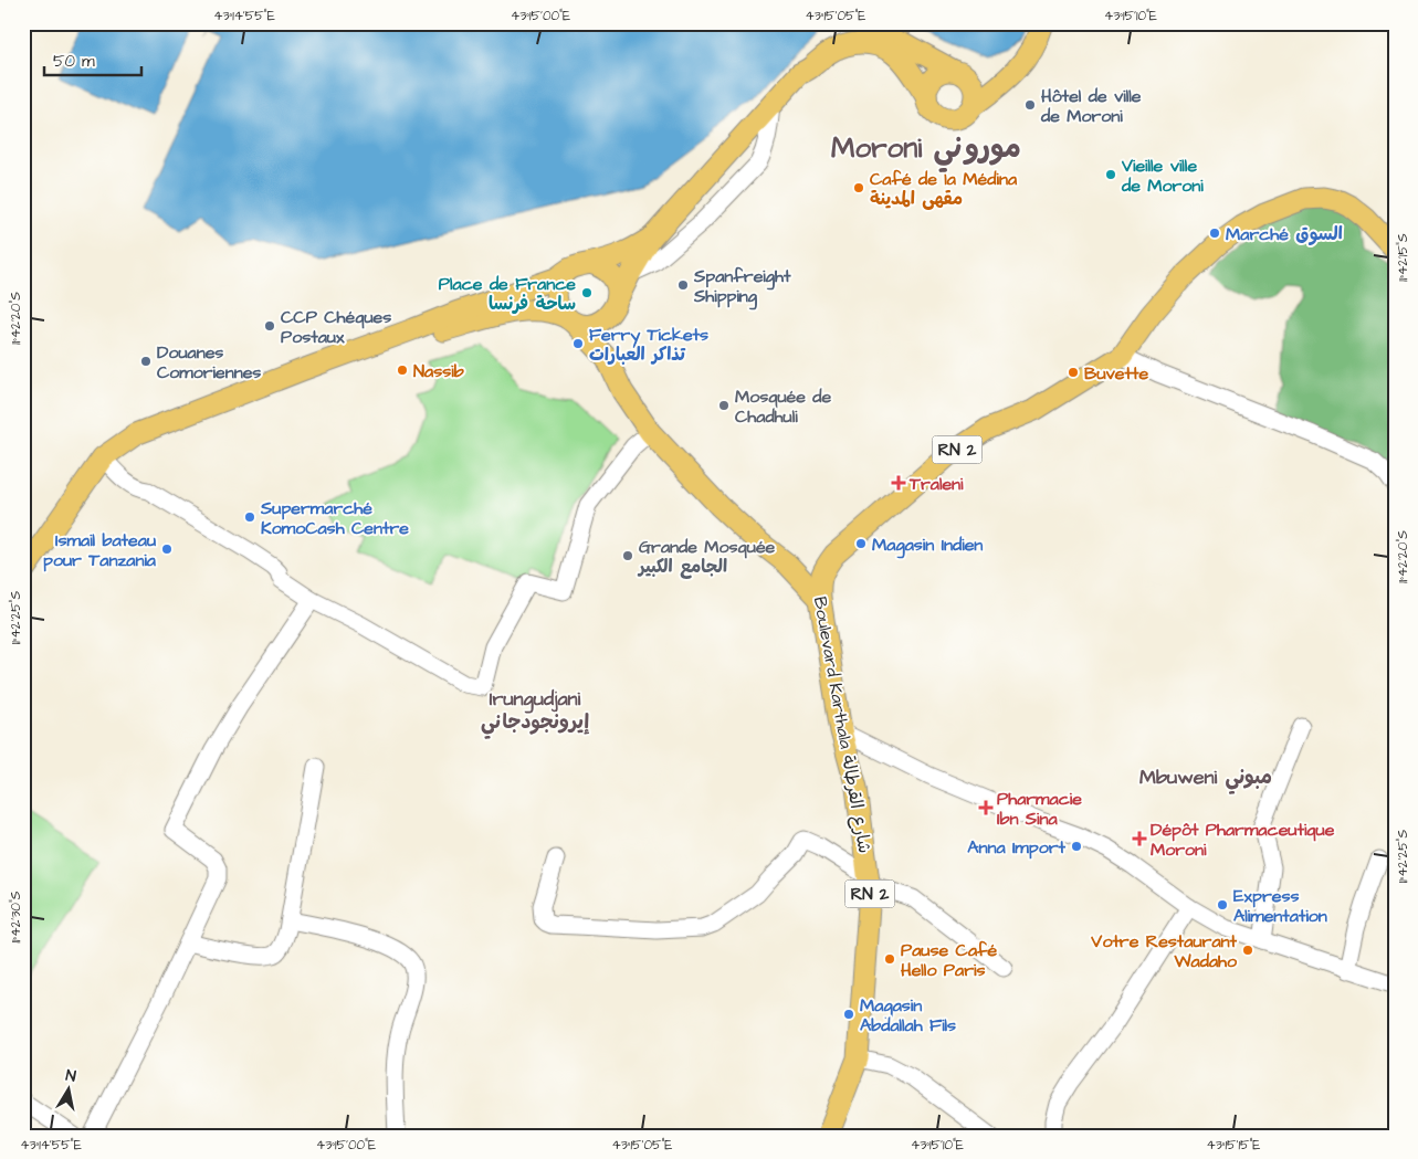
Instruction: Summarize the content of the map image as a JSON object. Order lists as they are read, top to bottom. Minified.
{"streets":{"main road":["RN 2","Boulevard Karthala شارع القرطالة"]},"districts":["Moroni موروني","Irungudjani إيرونجودجاني","Mbuweni مبوني"],"places":{"other":["Hôtel de ville de Moroni","Vieille ville de Moroni","Café de la Médina مقهى المدينة","Marché السوق","Spanfreight Shipping","Place de France ساحة فرنسا","CCP Chéques Postaux","Ferry Tickets تذاكر العبارات","Douanes Comoriennes","Nassib","Buvette","Mosquée de Chadhuli","Supermarché KomoCash Centre","Magasin Indien","Ismail bateau pour Tanzania","Grande Mosquée الجامع الكبير","Anna Import","Express Alimentation","Votre Restaurant Wadaho","Pause Café Hello Paris","Magasin Abdallah Fils"],"health":["Traleni","Pharmacie Ibn Sina","Dépôt Pharmaceutique Moroni"]},"scale_bar":"50 m","north":"top","coordinates":["43°14'55\"E","43°15'00\"E","43°15'05\"E","43°15'10\"E","11°42'15\"S","11°42'20\"S","11°42'25\"S","11°42'30\"S","43°15'15\"E"]}
